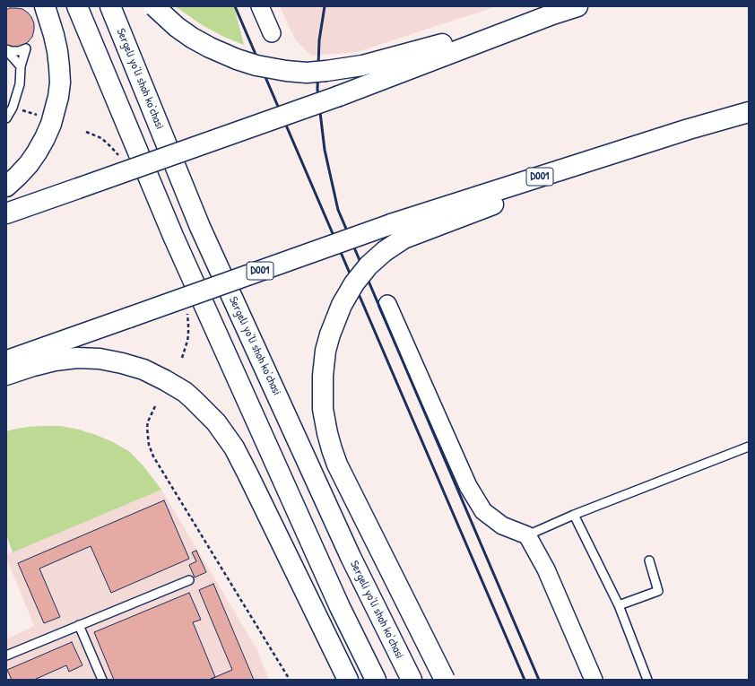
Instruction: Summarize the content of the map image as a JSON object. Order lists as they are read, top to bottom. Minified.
{"streets":{"main road":["Sergeli yo‘li shoh ko‘chasi","D001"]}}
